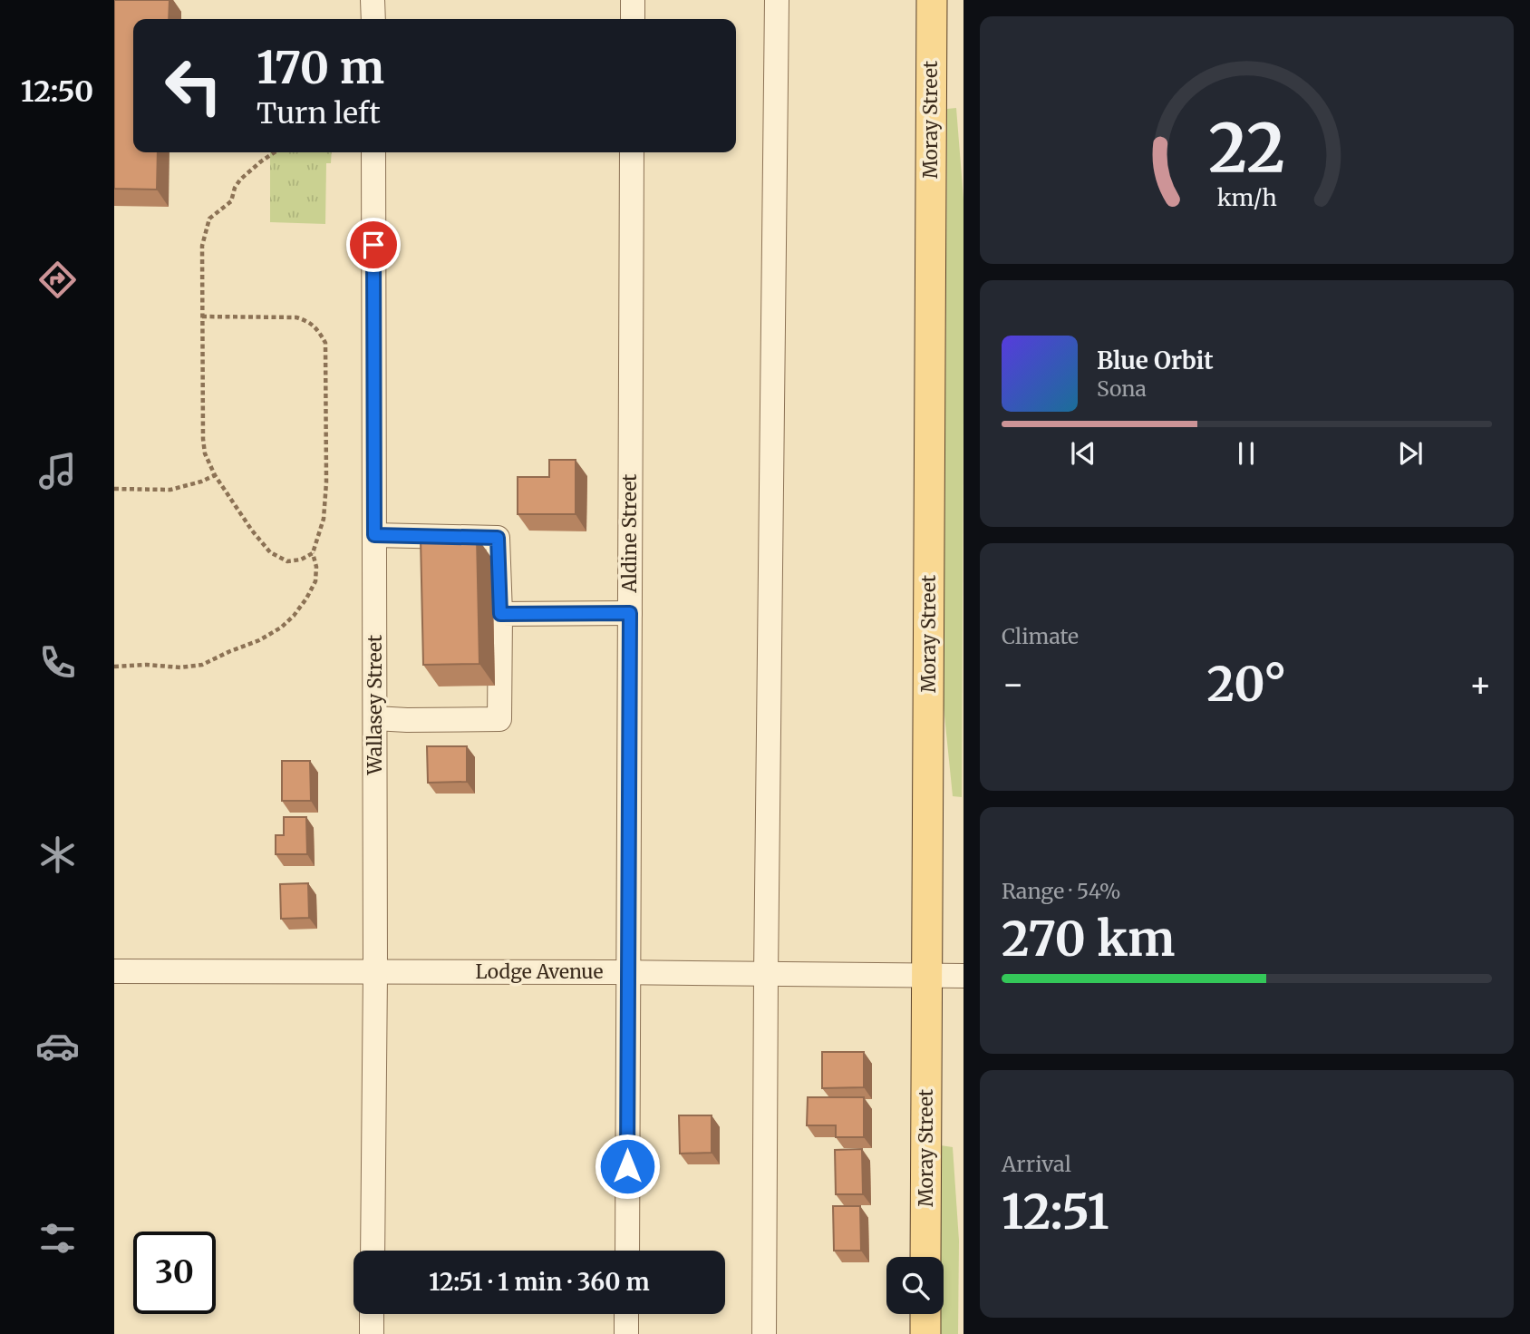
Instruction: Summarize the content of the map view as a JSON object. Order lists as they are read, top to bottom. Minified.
{"streets":{"main road":["Moray Street"],"street":["Aldine Street","Wallasey Street","Lodge Avenue"]},"crossings":[["Moray Street","Lodge Avenue"],["Aldine Street","Lodge Avenue"],["Wallasey Street","Lodge Avenue"]],"page":{"tabs":"12:50","turn":["170 m","Turn left"],"song":["Blue Orbit","Sona"],"tile":["Climate",["Range · 54%","270 km"],["Arrival","12:51"]],"heat":["−","20°","+"],"limit":"30","trip":"12:51 · 1 min · 360 m","gauge":["22","km/h"]}}
